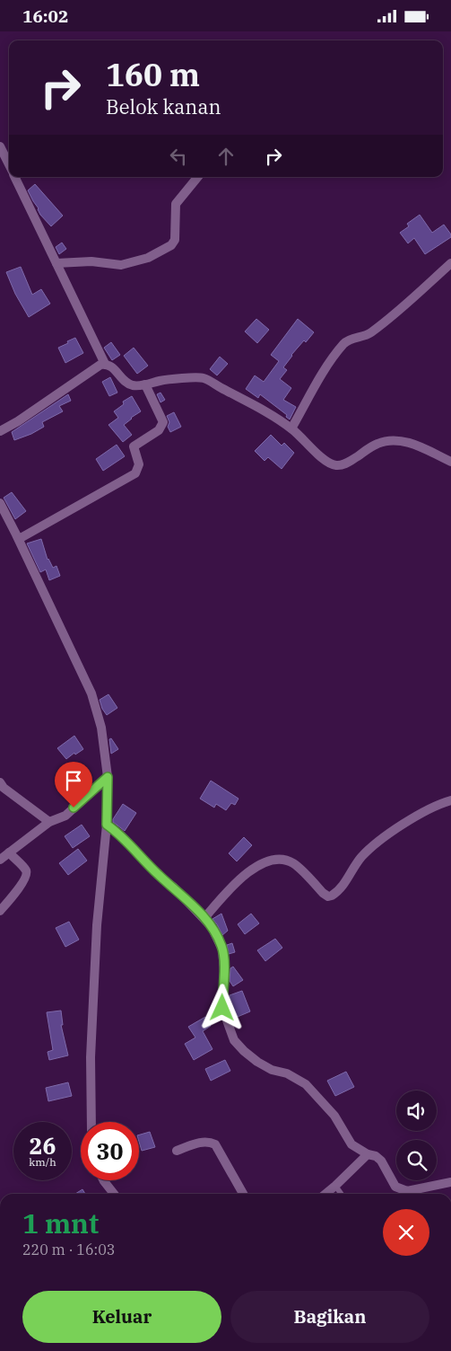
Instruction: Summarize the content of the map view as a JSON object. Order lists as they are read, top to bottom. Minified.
{"page":{"status":"16:02","turn":["160 m","Belok kanan"],"speed":"26 km/h","limit":"30","heading":["1 mnt","220 m · 16:03"],"buttons":["Keluar","Bagikan"]}}
